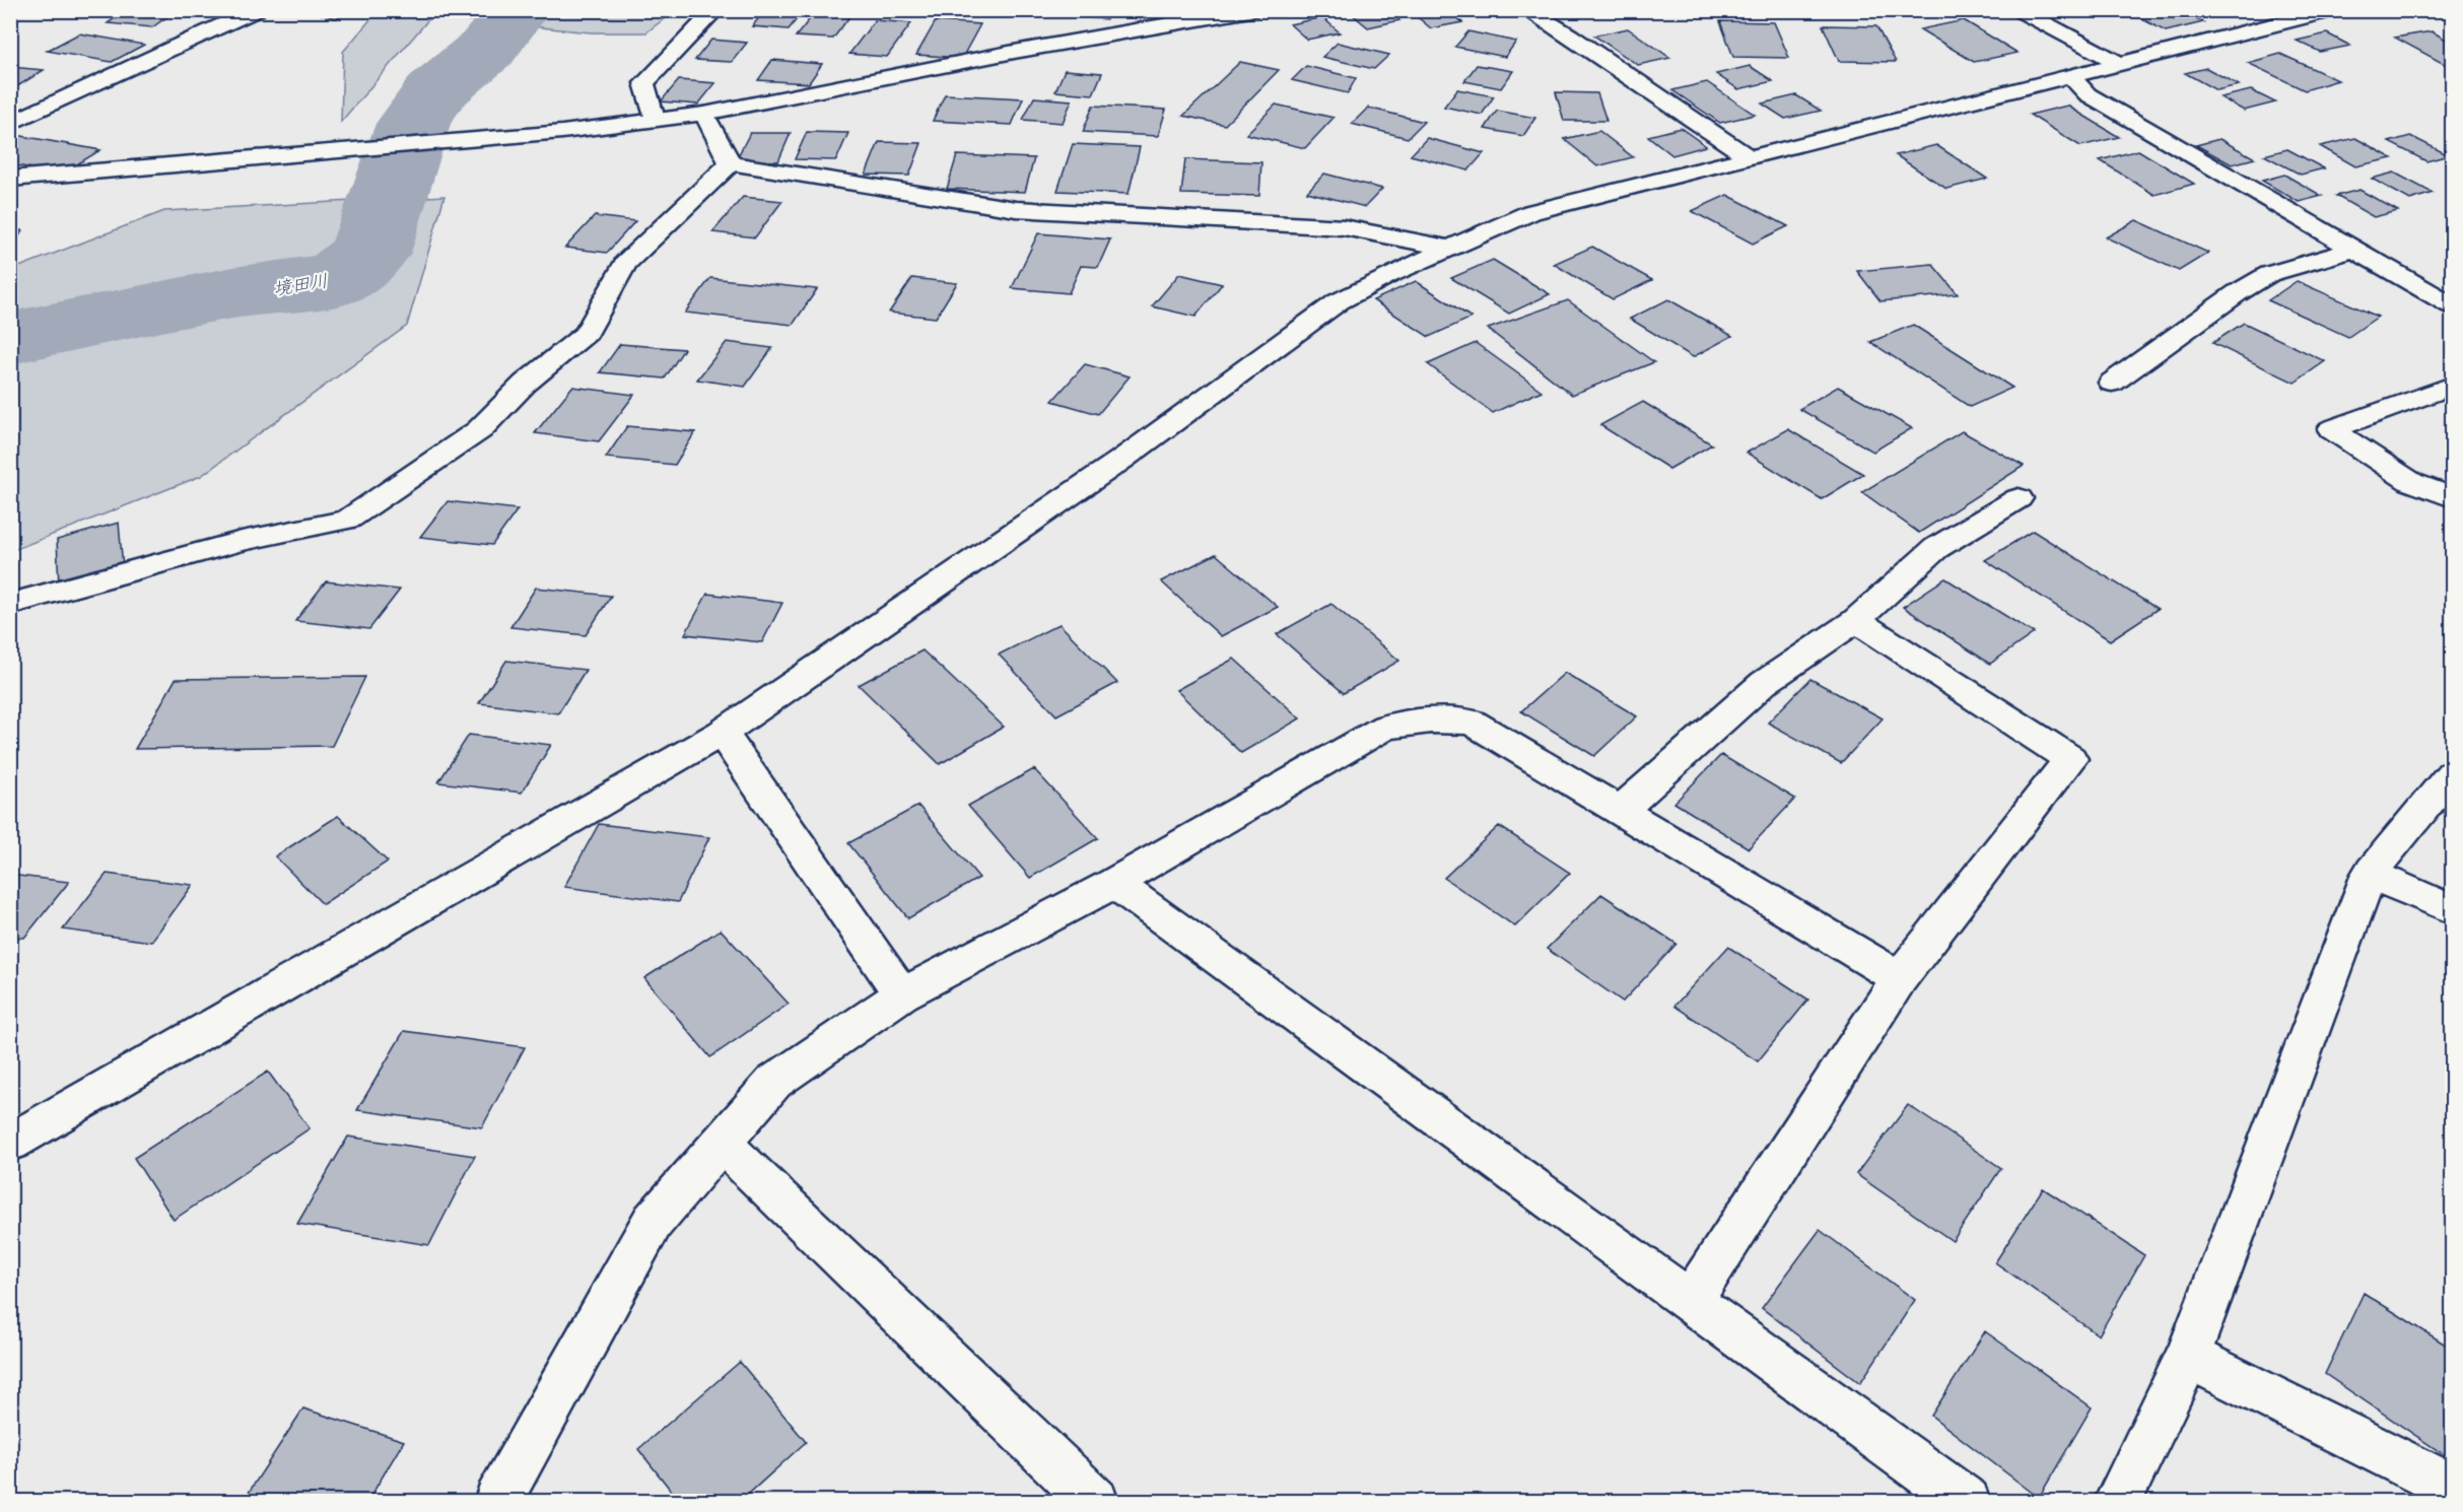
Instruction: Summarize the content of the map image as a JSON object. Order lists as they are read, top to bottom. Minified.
{"water":["境田川"]}
